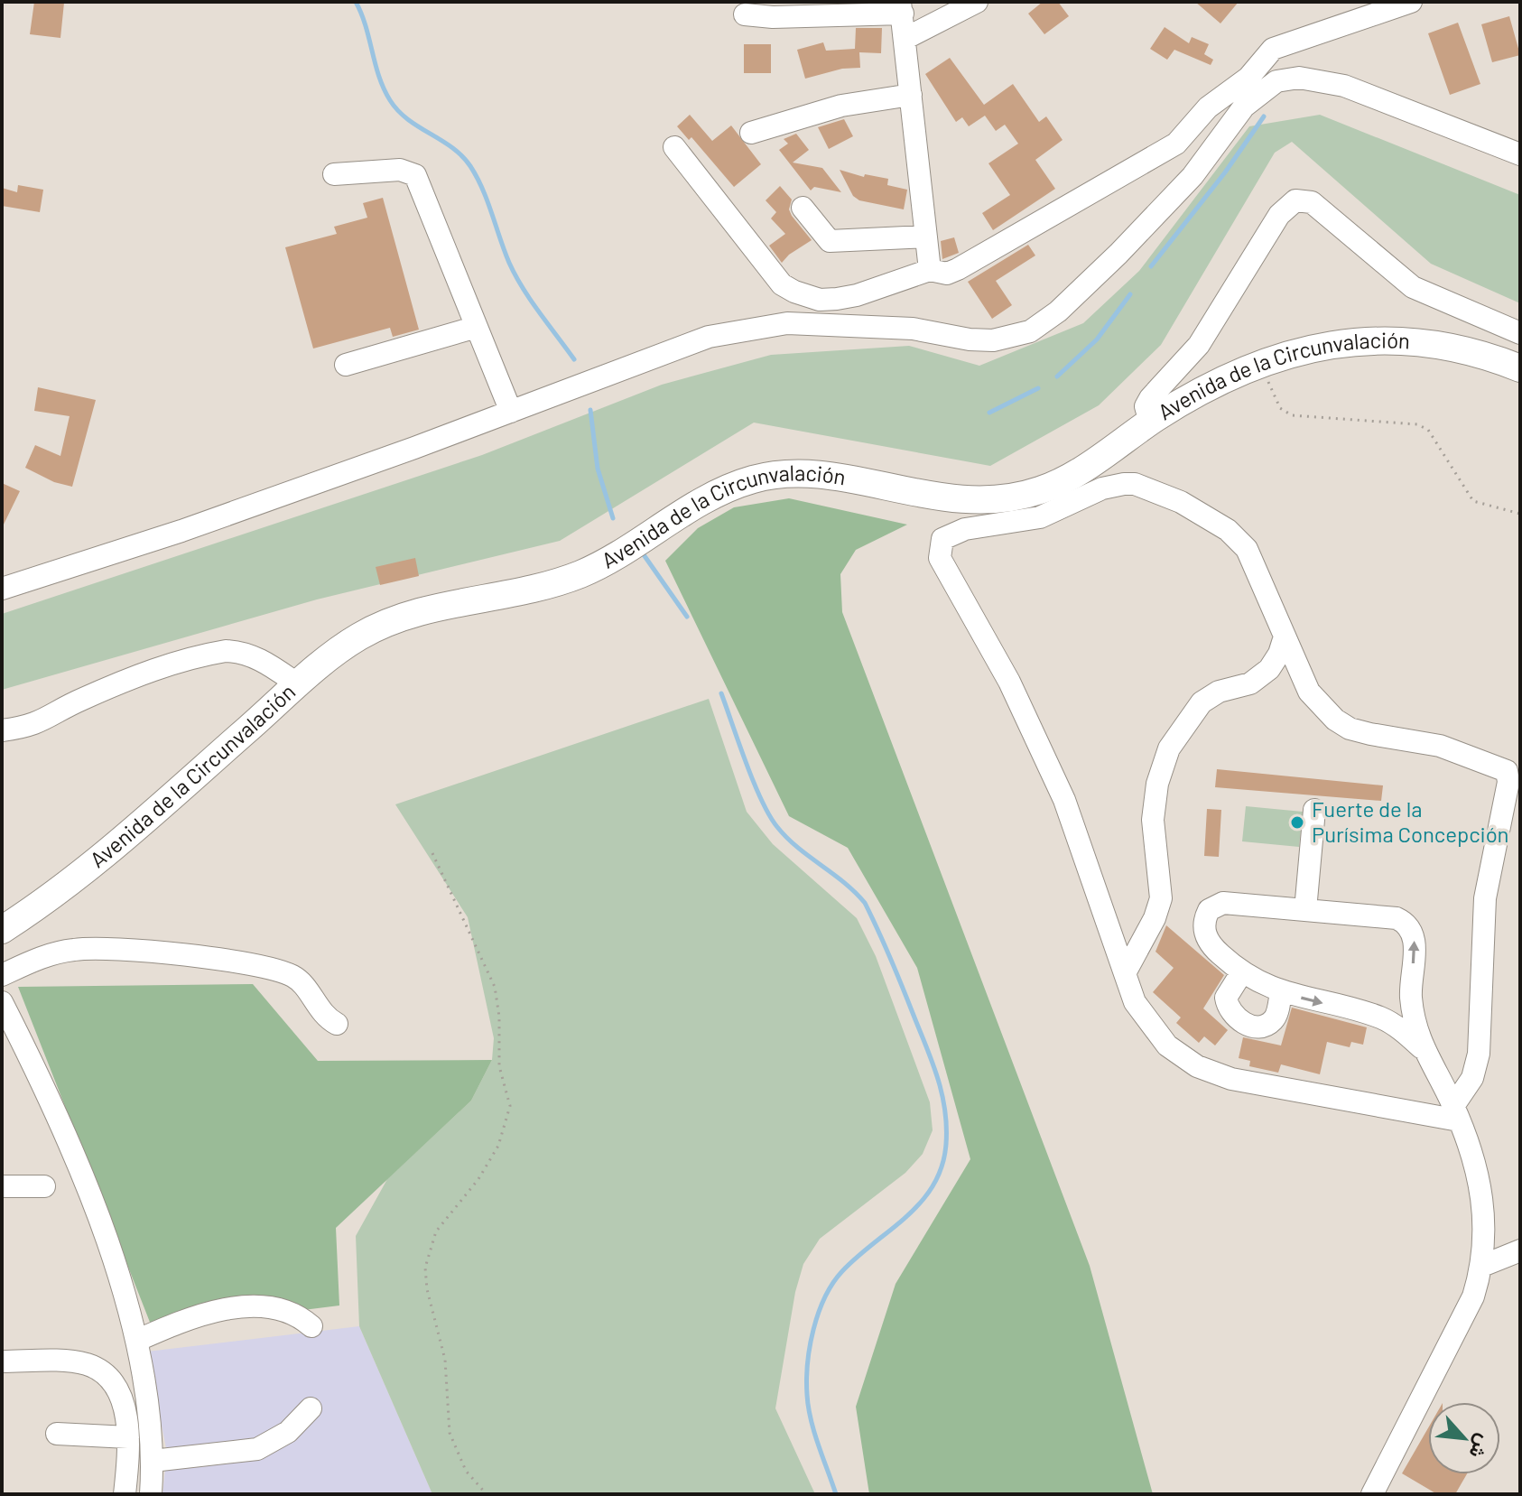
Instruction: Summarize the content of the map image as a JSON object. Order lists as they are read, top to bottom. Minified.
{"streets":{"main road":["Avenida de la Circunvalación"]},"places":["Fuerte de la Purísima Concepción"],"north":"bottom right"}
